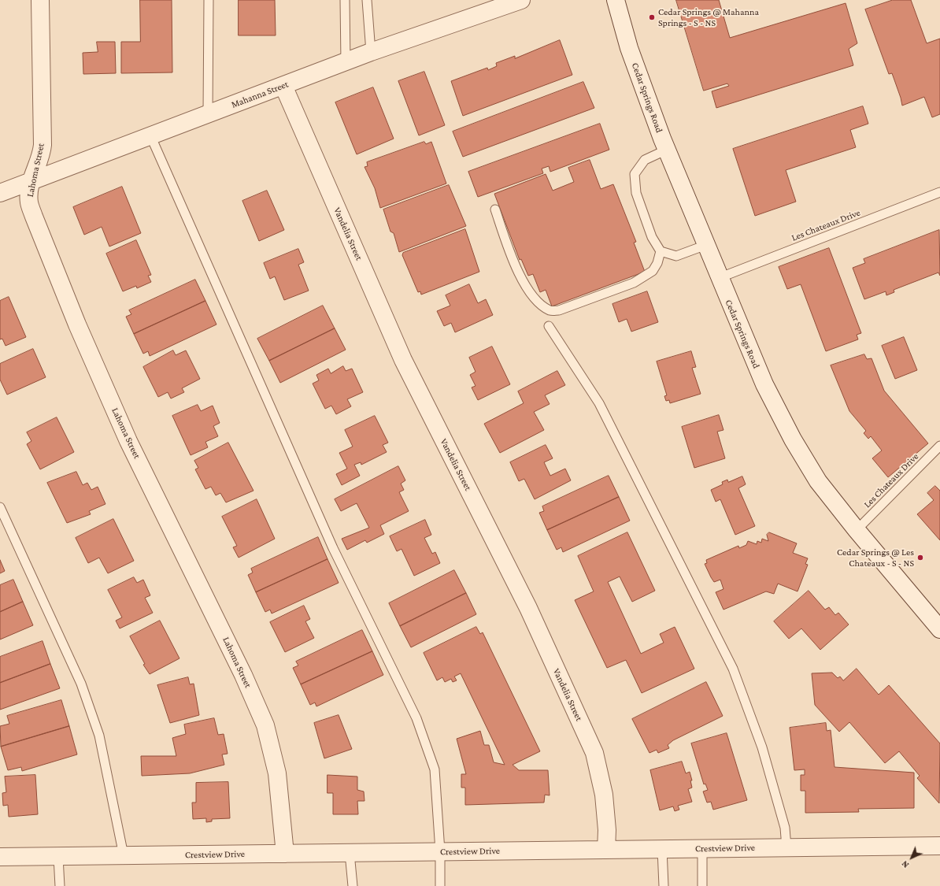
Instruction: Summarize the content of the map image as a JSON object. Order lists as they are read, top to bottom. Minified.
{"streets":{"street":["Mahanna Street","Cedar Springs Road","Lahoma Street","Vandelia Street","Crestview Drive"],"lane":["Les Chateaux Drive"]},"crossings":[["Mahanna Street","Lahoma Street"],["Mahanna Street","Vandelia Street"],["Cedar Springs Road","Les Chateaux Drive"],["Lahoma Street","Crestview Drive"],["Vandelia Street","Crestview Drive"]],"places":["Cedar Springs @ Mahanna Springs - S - NS","Cedar Springs @ Les Chateaux - S - NS"],"north":"bottom left"}
